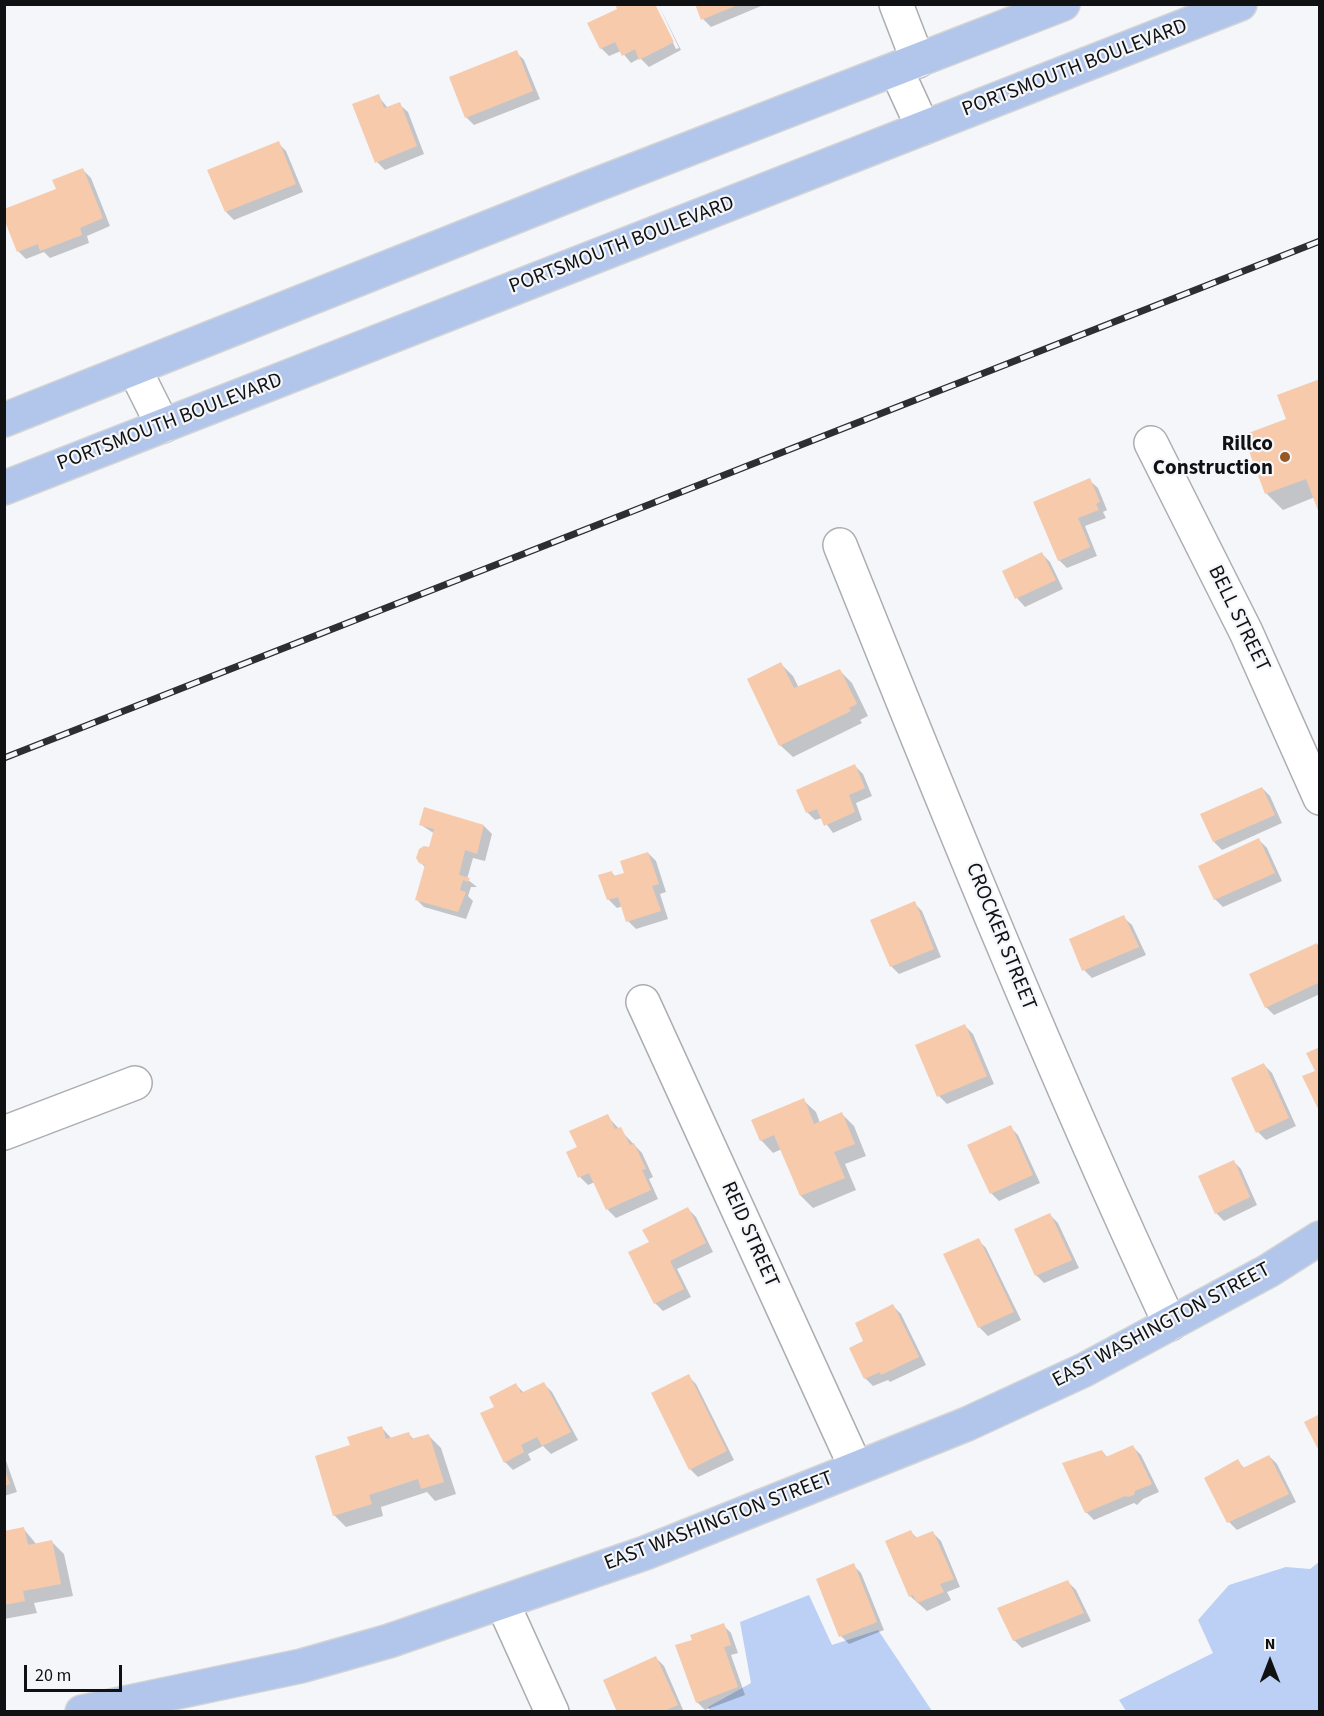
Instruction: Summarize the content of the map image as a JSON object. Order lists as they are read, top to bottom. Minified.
{"streets":{"main road":["PORTSMOUTH BOULEVARD","EAST WASHINGTON STREET"],"street":["BELL STREET","CROCKER STREET","REID STREET"]},"crossings":[["CROCKER STREET","EAST WASHINGTON STREET"],["REID STREET","EAST WASHINGTON STREET"]],"places":["Rillco Construction"],"scale_bar":"20 m","north":"top"}
